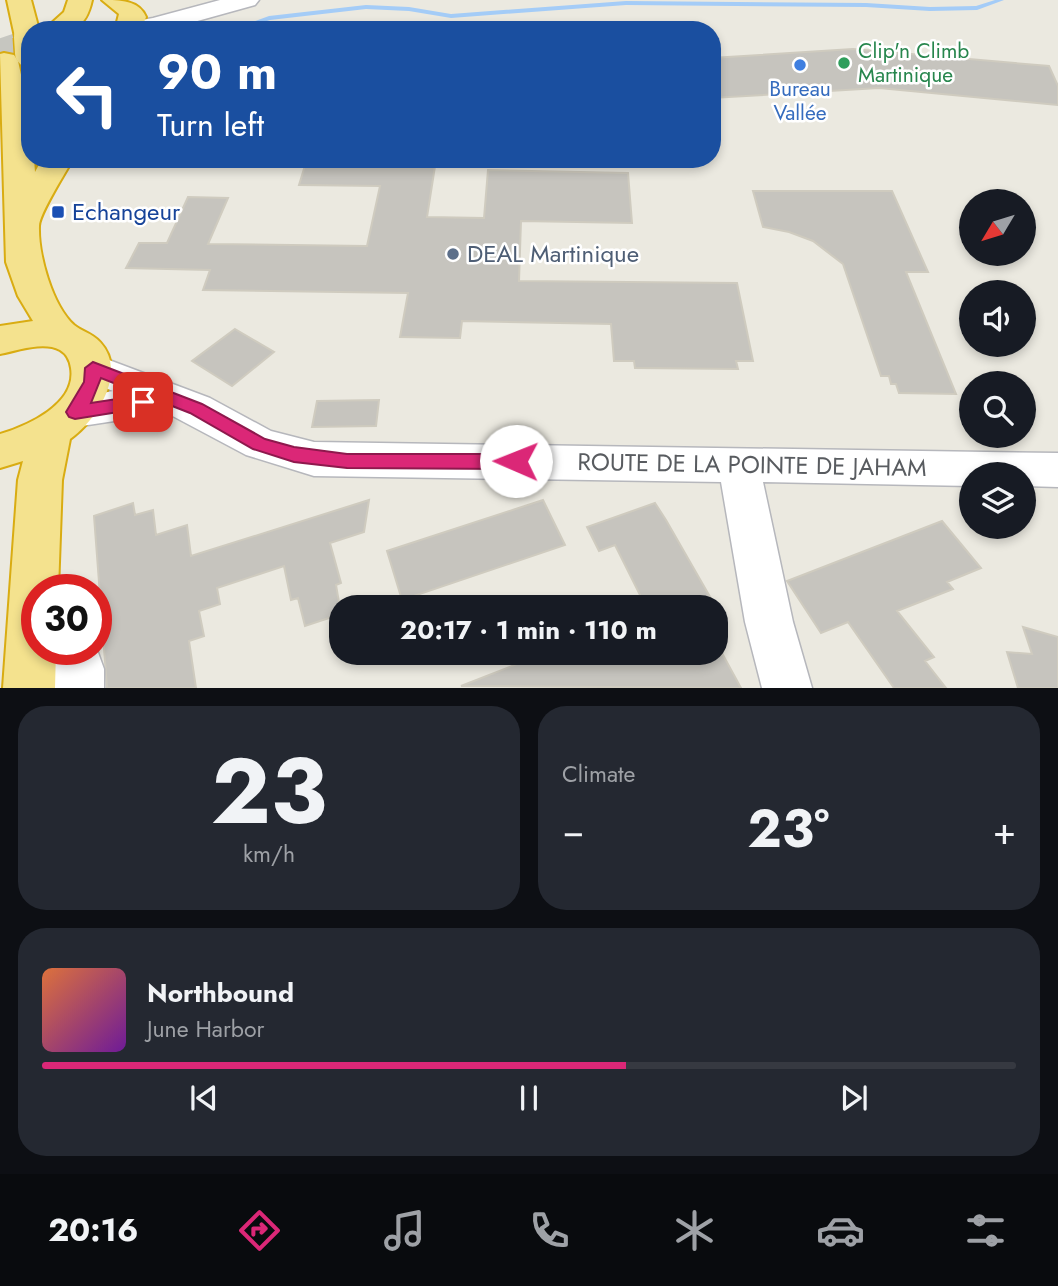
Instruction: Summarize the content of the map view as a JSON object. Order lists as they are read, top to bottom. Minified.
{"streets":{"street":["ROUTE DE LA POINTE DE JAHAM"]},"places":{"other":["Clip'n Climb Martinique","Bureau Vallée","DEAL Martinique"],"transit":["Echangeur"]},"north":"bottom left","page":{"turn":["90 m","Turn left"],"limit":"30","trip":"20:17 · 1 min · 110 m","tile":[["23","km/h"],"Climate"],"heat":["−","23°","+"],"song":["Northbound","June Harbor"],"tabs":"20:16"}}
